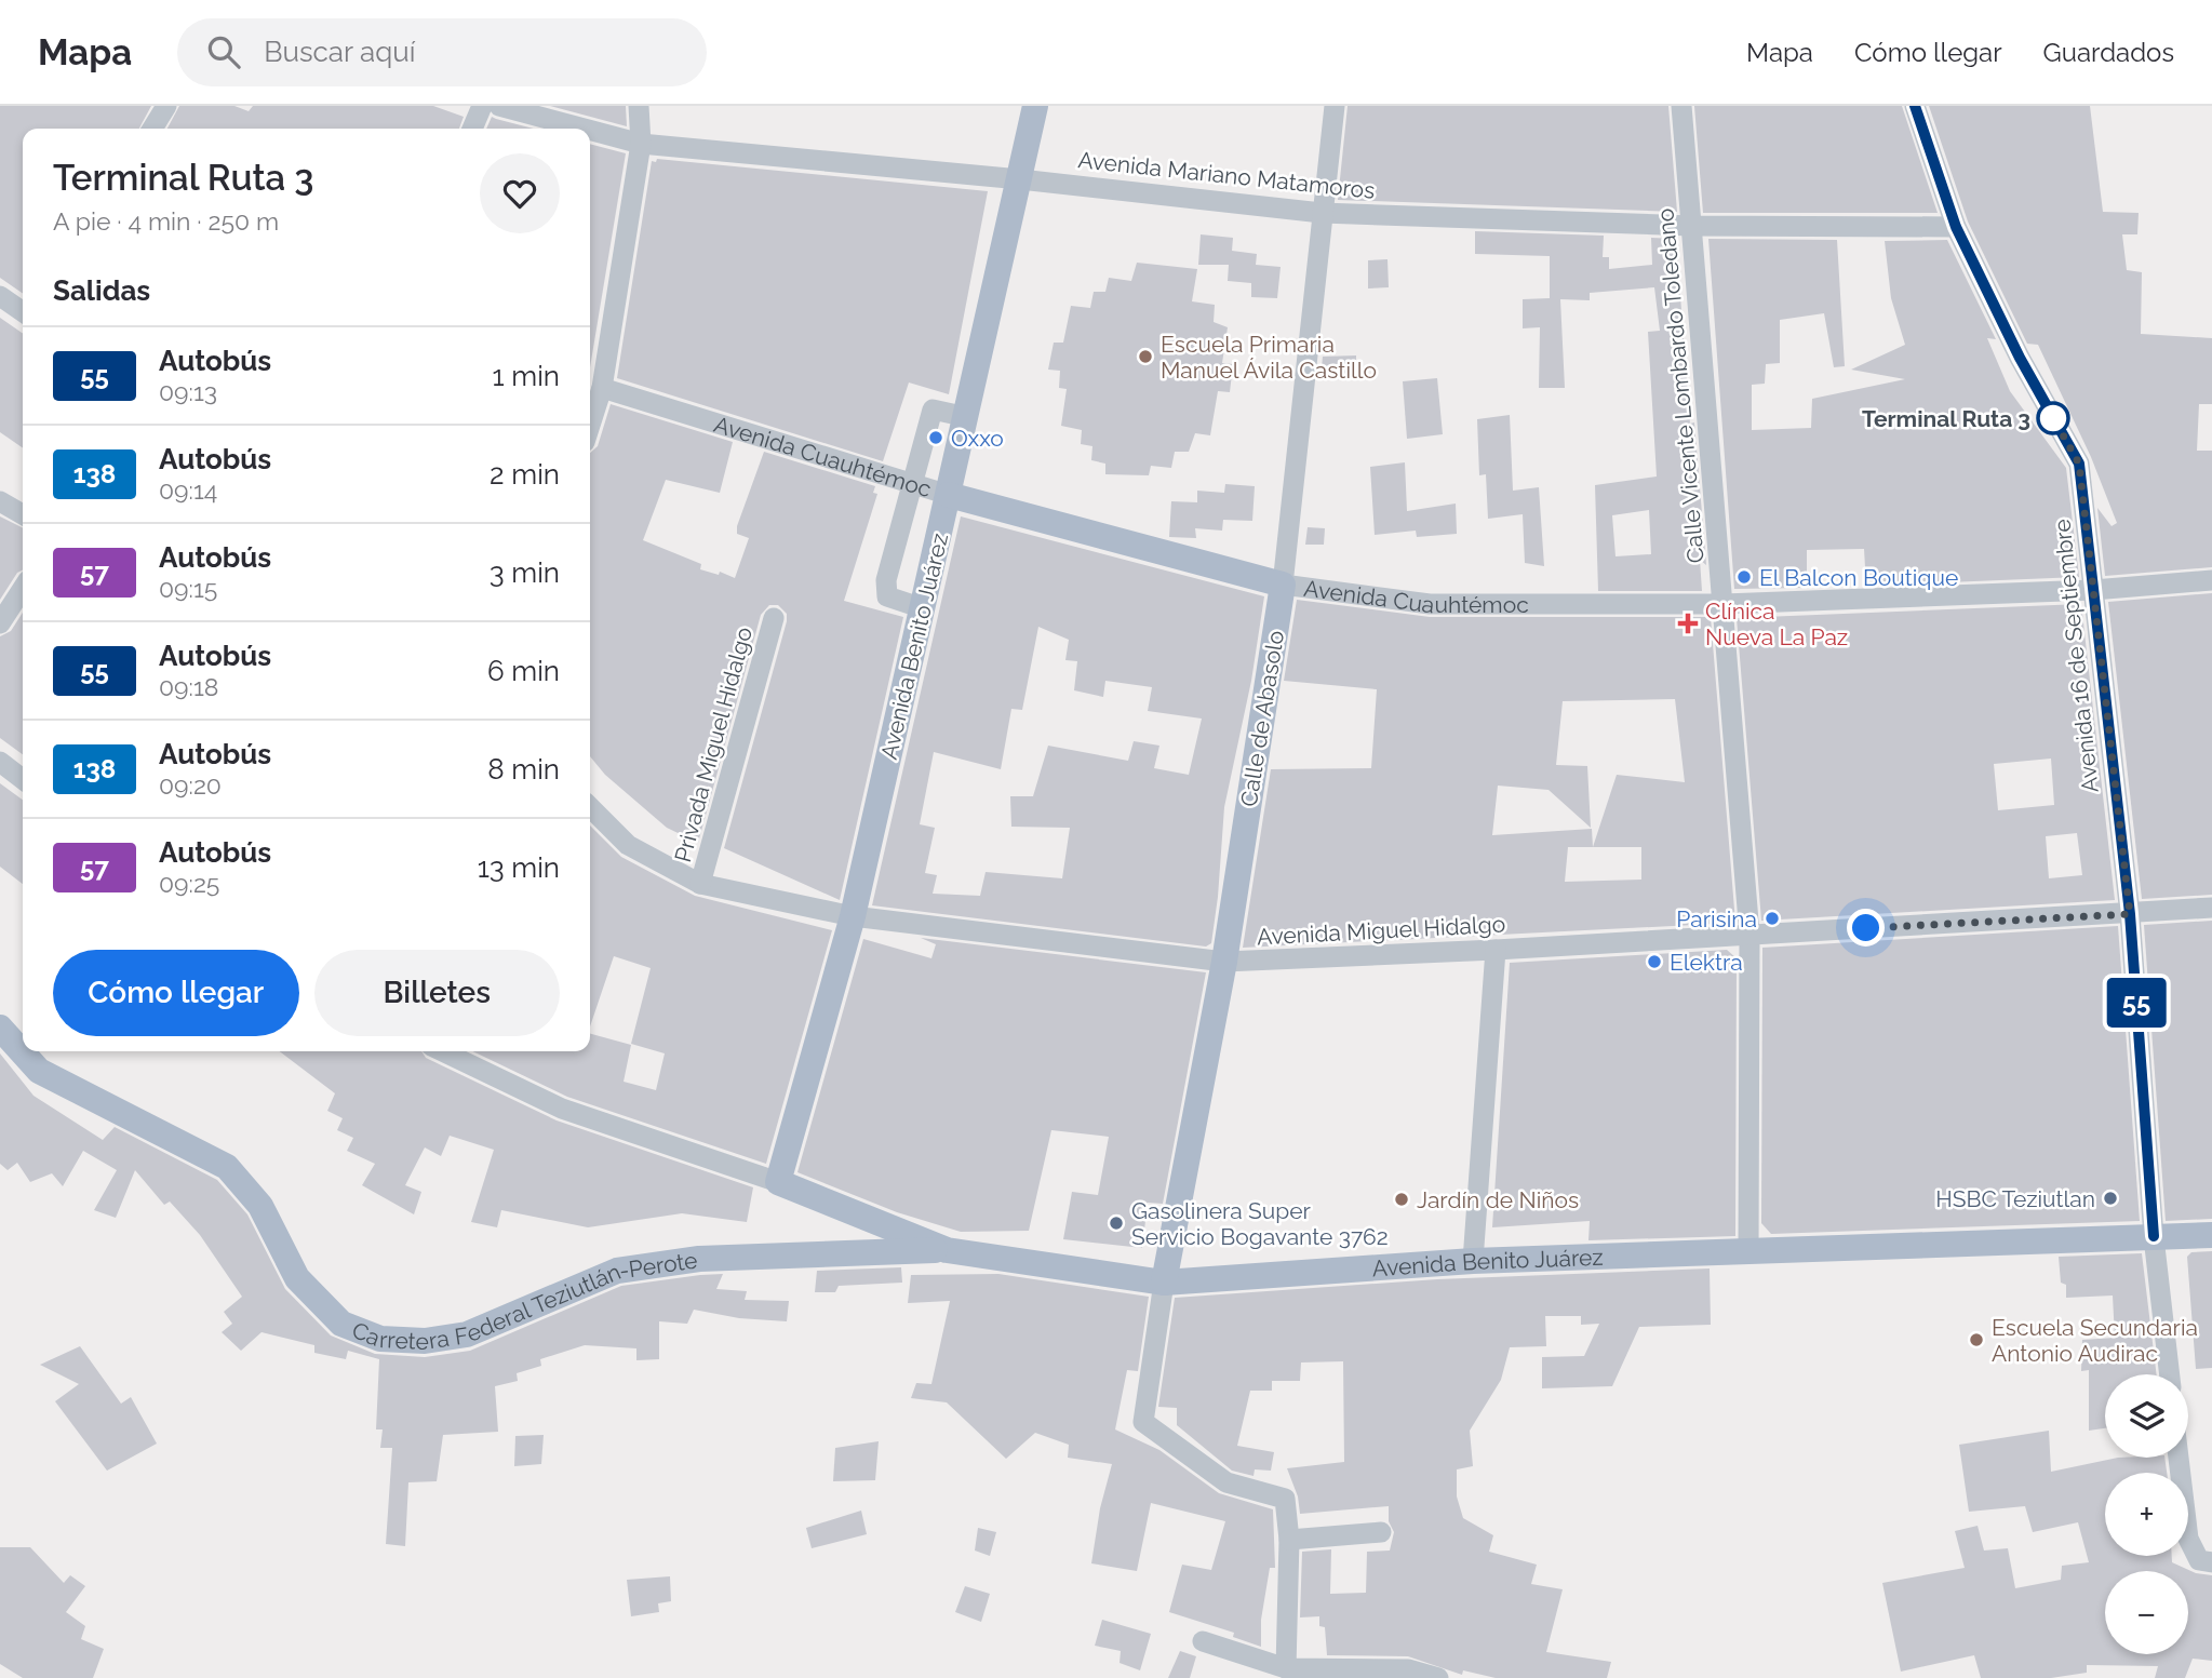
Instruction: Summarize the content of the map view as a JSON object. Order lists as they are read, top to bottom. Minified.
{"streets":{"main road":["Avenida Cuauhtémoc","Avenida Benito Juárez","Calle de Abasolo","Carretera Federal Teziutlán-Perote"],"street":["Avenida Mariano Matamoros","Calle Vicente Lombardo Toledano","Avenida 16 de Septiembre","Privada Miguel Hidalgo","Avenida Miguel Hidalgo"]},"crossings":[["Avenida Mariano Matamoros","Calle Vicente Lombardo Toledano"],["Avenida Mariano Matamoros","Avenida Benito Juárez"],["Avenida Mariano Matamoros","Avenida 16 de Septiembre"],["Avenida Mariano Matamoros","Calle de Abasolo"],["Calle Vicente Lombardo Toledano","Avenida Cuauhtémoc"],["Calle Vicente Lombardo Toledano","Avenida Benito Juárez"],["Calle Vicente Lombardo Toledano","Avenida Miguel Hidalgo"],["Avenida Cuauhtémoc","Avenida Benito Juárez"],["Avenida Cuauhtémoc","Avenida 16 de Septiembre"],["Avenida Cuauhtémoc","Calle de Abasolo"],["Avenida Benito Juárez","Avenida 16 de Septiembre"],["Avenida Benito Juárez","Calle de Abasolo"],["Avenida Benito Juárez","Avenida Miguel Hidalgo"],["Avenida Benito Juárez","Carretera Federal Teziutlán-Perote"],["Avenida 16 de Septiembre","Avenida Miguel Hidalgo"],["Calle de Abasolo","Avenida Miguel Hidalgo"],["Privada Miguel Hidalgo","Avenida Miguel Hidalgo"]],"places":{"other":["Escuela Primaria Manuel Ávila Castillo","Terminal Ruta 3","Oxxo","El Balcon Boutique","Parisina","Elektra","HSBC Teziutlan","Jardín de Niños","Gasolinera Super Servicio Bogavante 3762","Escuela Secundaria Antonio Audirac"],"health":["Clínica Nueva La Paz"]},"lines":["bus line 55"],"page":{"header":"Mapa","search":"Buscar aquí","nav":["Mapa","Cómo llegar","Guardados"],"on_map":"55","heading":[["Terminal Ruta 3","A pie · 4 min · 250 m"],"Salidas"],"list":[{"mark":"55","name":"Autobús","note":"09:13","value":"1 min"},{"mark":"138","name":"Autobús","note":"09:14","value":"2 min"},{"mark":"57","name":"Autobús","note":"09:15","value":"3 min"},{"mark":"55","name":"Autobús","note":"09:18","value":"6 min"},{"mark":"138","name":"Autobús","note":"09:20","value":"8 min"},{"mark":"57","name":"Autobús","note":"09:25","value":"13 min"}],"buttons":["Cómo llegar","Billetes"],"map_buttons":["+","−"]}}
